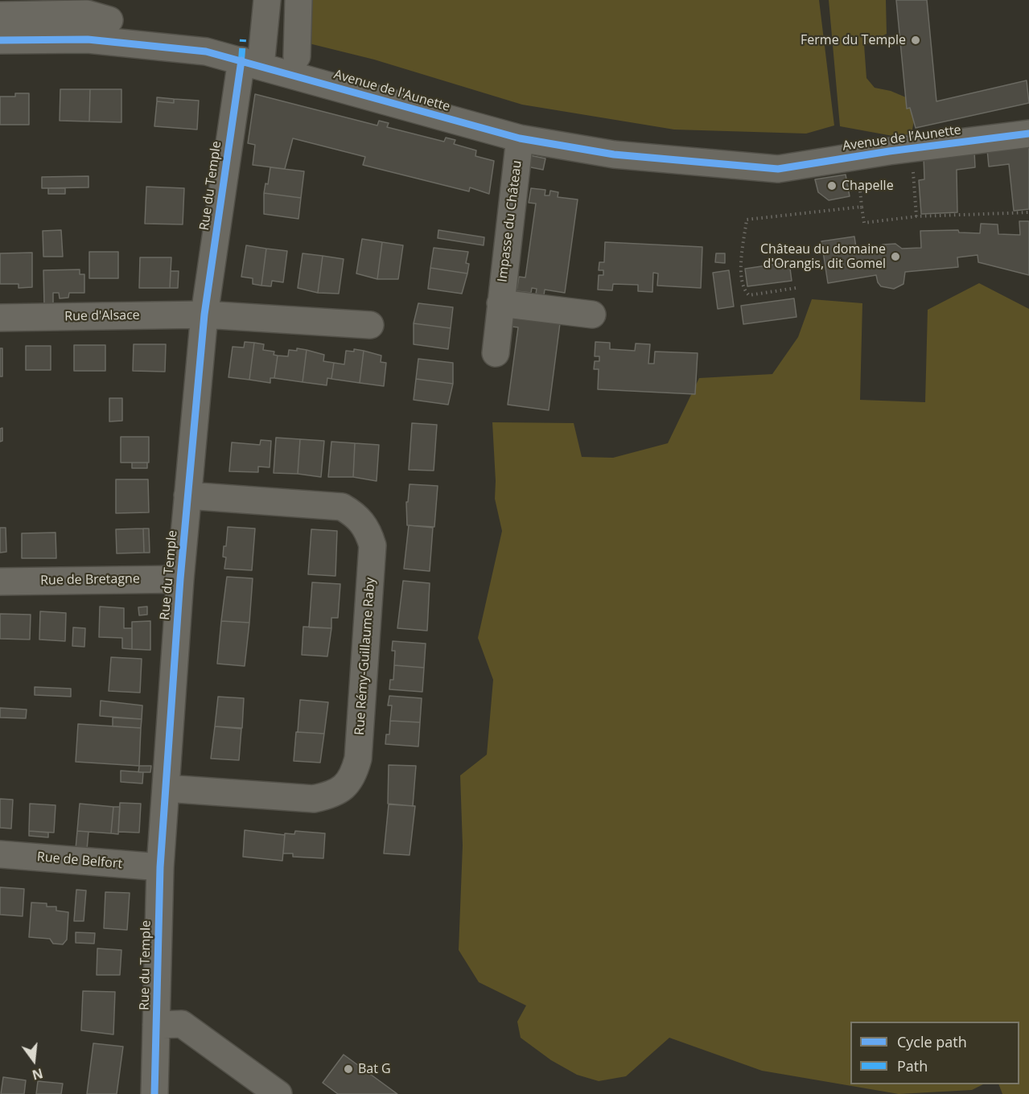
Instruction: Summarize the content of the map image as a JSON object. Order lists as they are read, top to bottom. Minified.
{"streets":{"street":["Avenue de l'Aunette","Avenue de l’Aunette","Rue du Temple","Impasse du Château","Rue d'Alsace","Rue de Bretagne","Rue Rémy-Guillaume Raby","Rue de Belfort"]},"crossings":[["Avenue de l'Aunette","Avenue de l’Aunette"],["Avenue de l'Aunette","Rue du Temple"],["Avenue de l'Aunette","Impasse du Château"],["Rue du Temple","Rue d'Alsace"],["Rue du Temple","Rue de Bretagne"],["Rue du Temple","Rue Rémy-Guillaume Raby"],["Rue du Temple","Rue de Belfort"]],"places":["Ferme du Temple","Chapelle","Château du domaine d'Orangis, dit Gomel","Bat G"],"legend":["Cycle path","Path"],"north":"bottom"}
